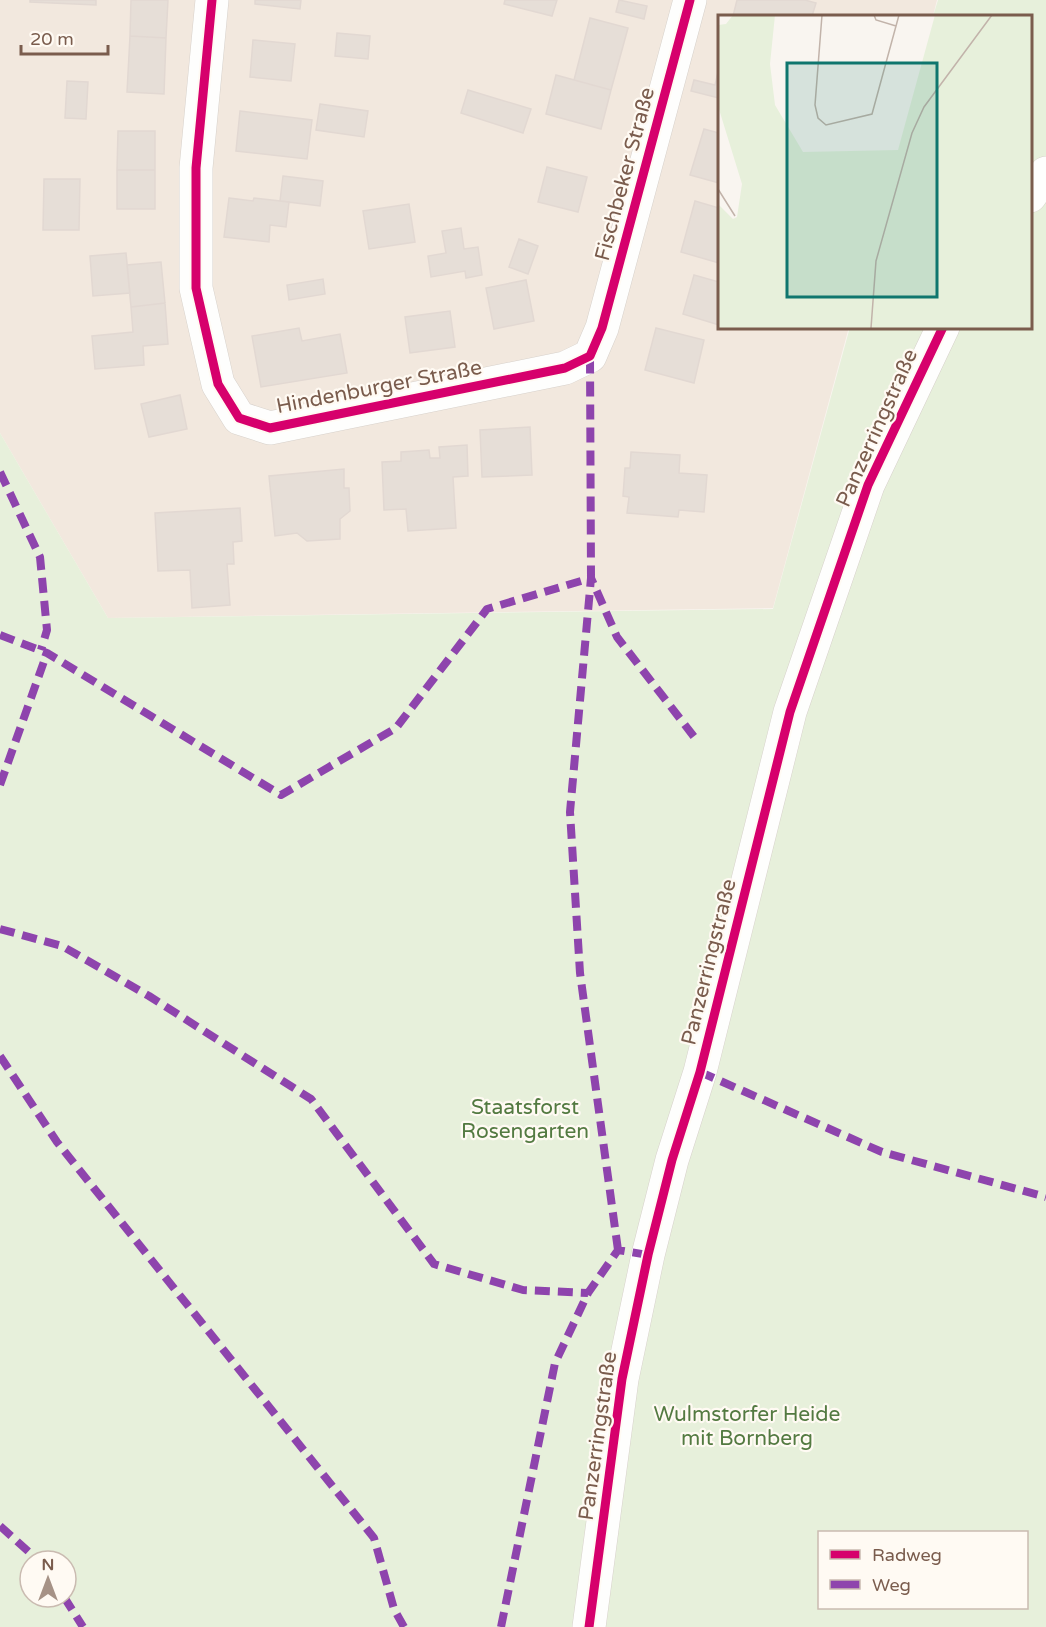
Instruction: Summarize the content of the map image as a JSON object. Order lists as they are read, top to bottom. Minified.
{"streets":{"street":["Fischbeker Straße","Hindenburger Straße","Panzerringstraße"]},"crossings":[["Fischbeker Straße","Hindenburger Straße"]],"parks":["Staatsforst Rosengarten","Wulmstorfer Heide mit Bornberg"],"legend":["Radweg","Weg"],"scale_bar":"20 m","north":"top"}
